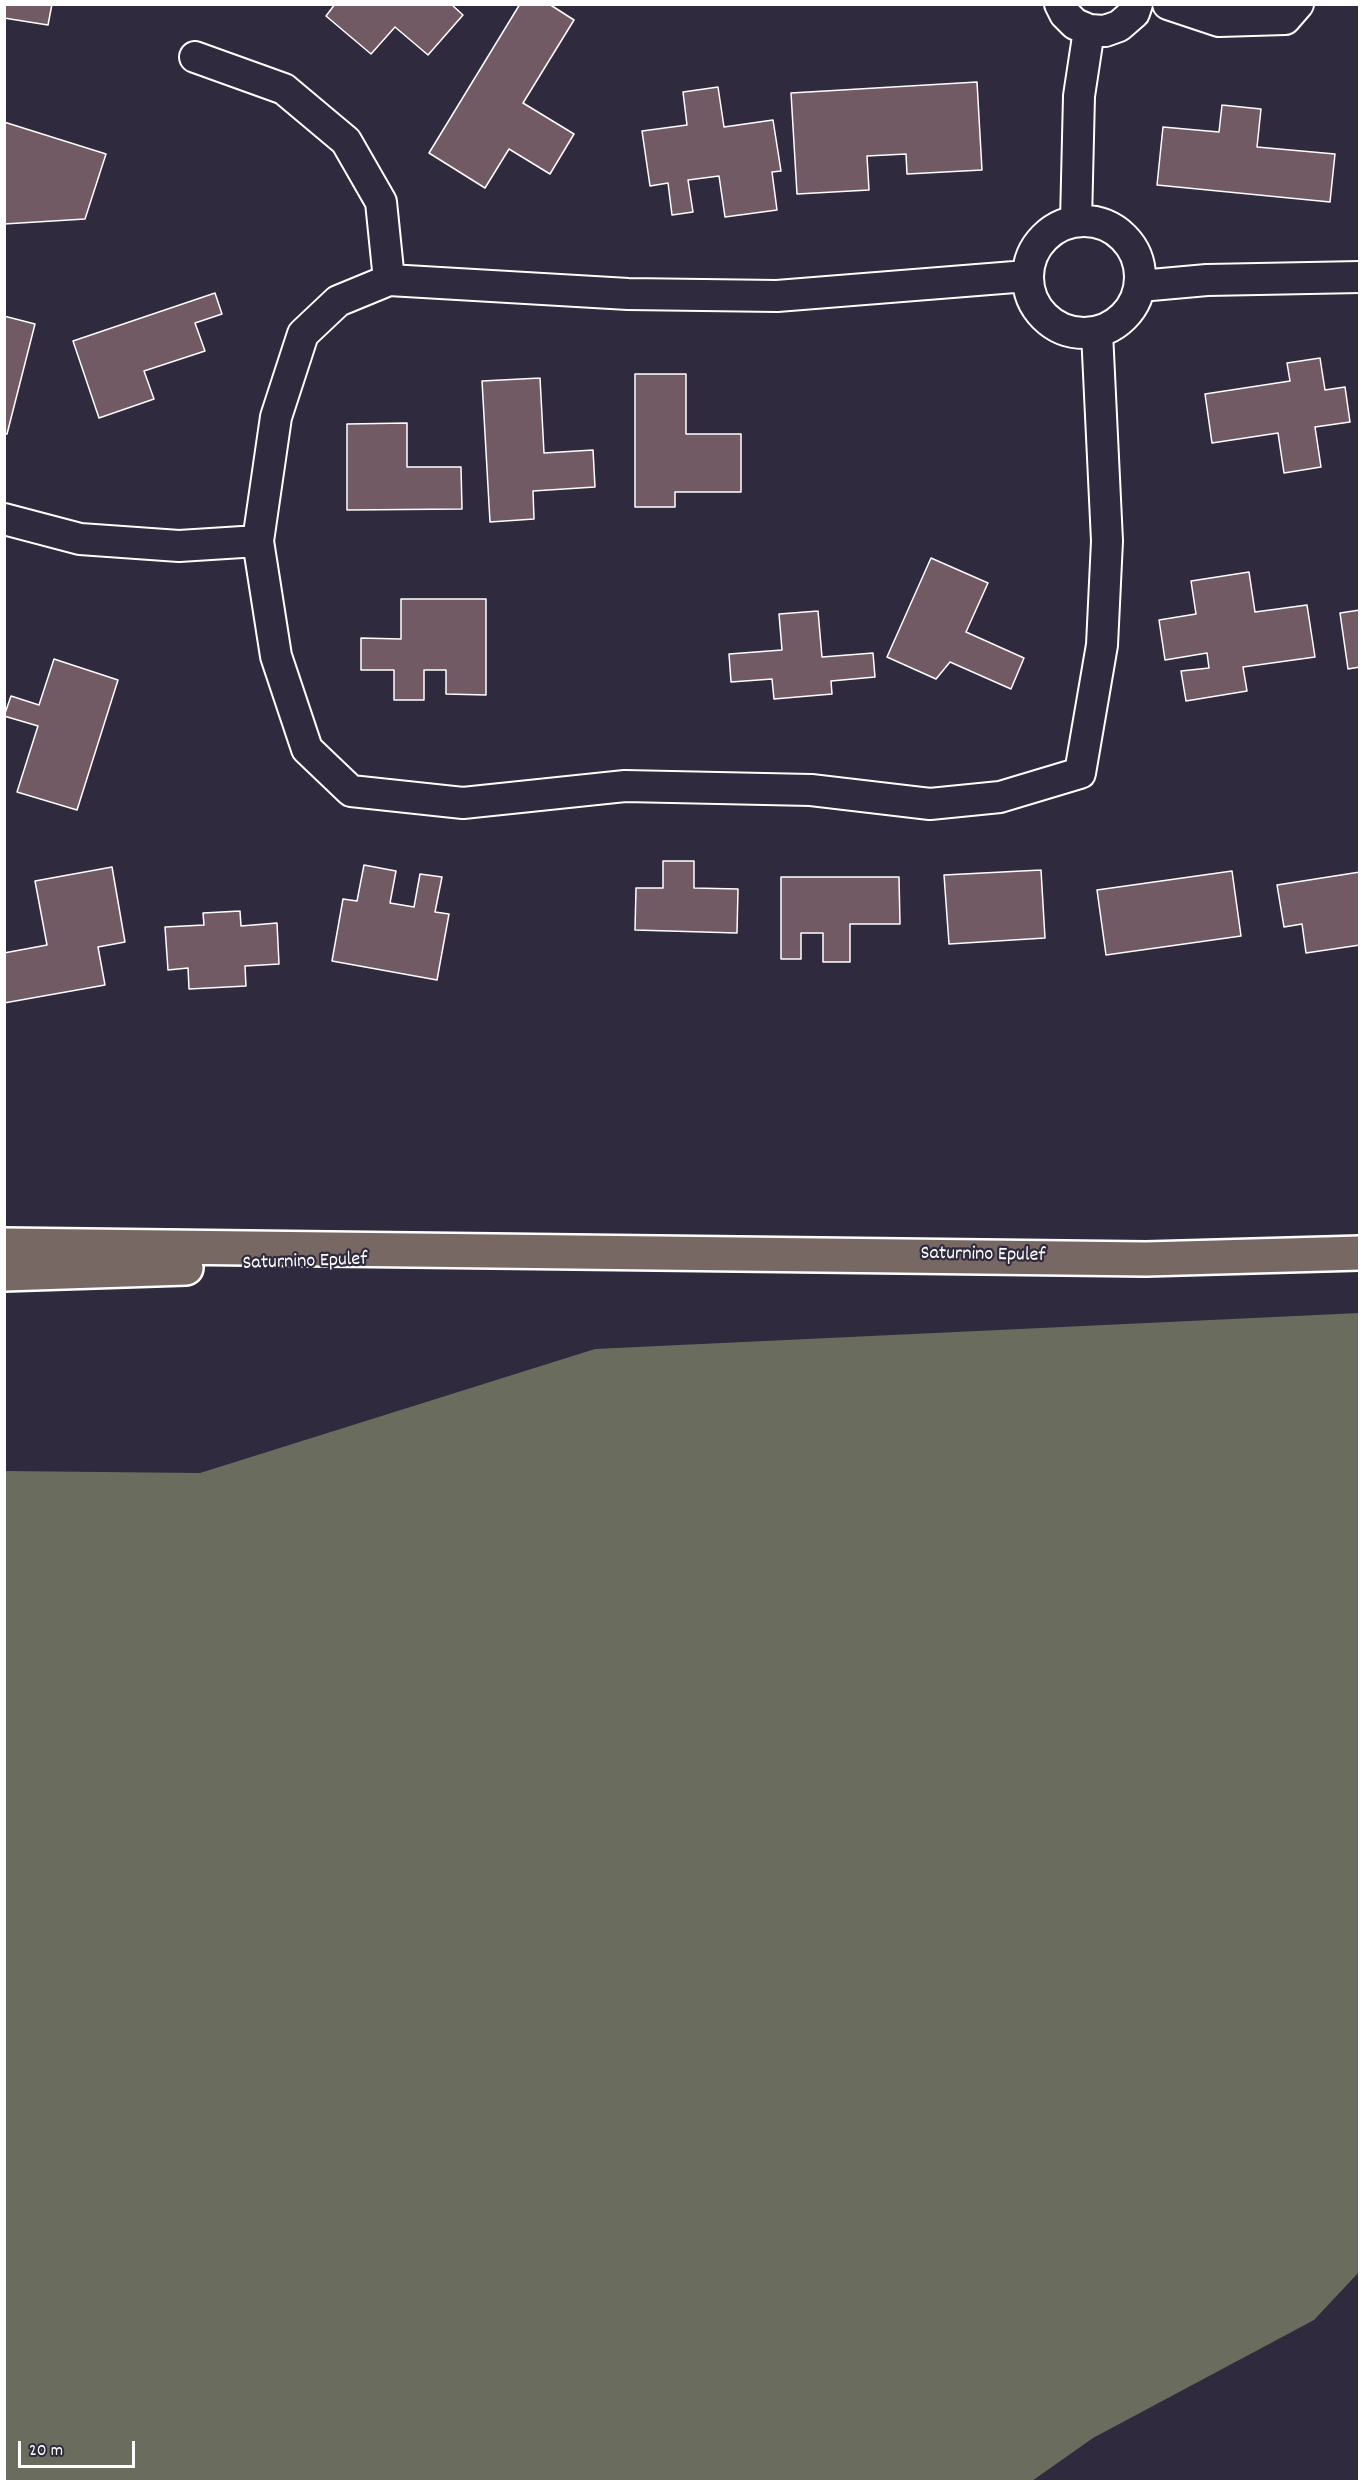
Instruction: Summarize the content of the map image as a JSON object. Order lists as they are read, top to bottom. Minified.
{"streets":{"main road":["Saturnino Epulef"]},"scale_bar":"20 m"}
